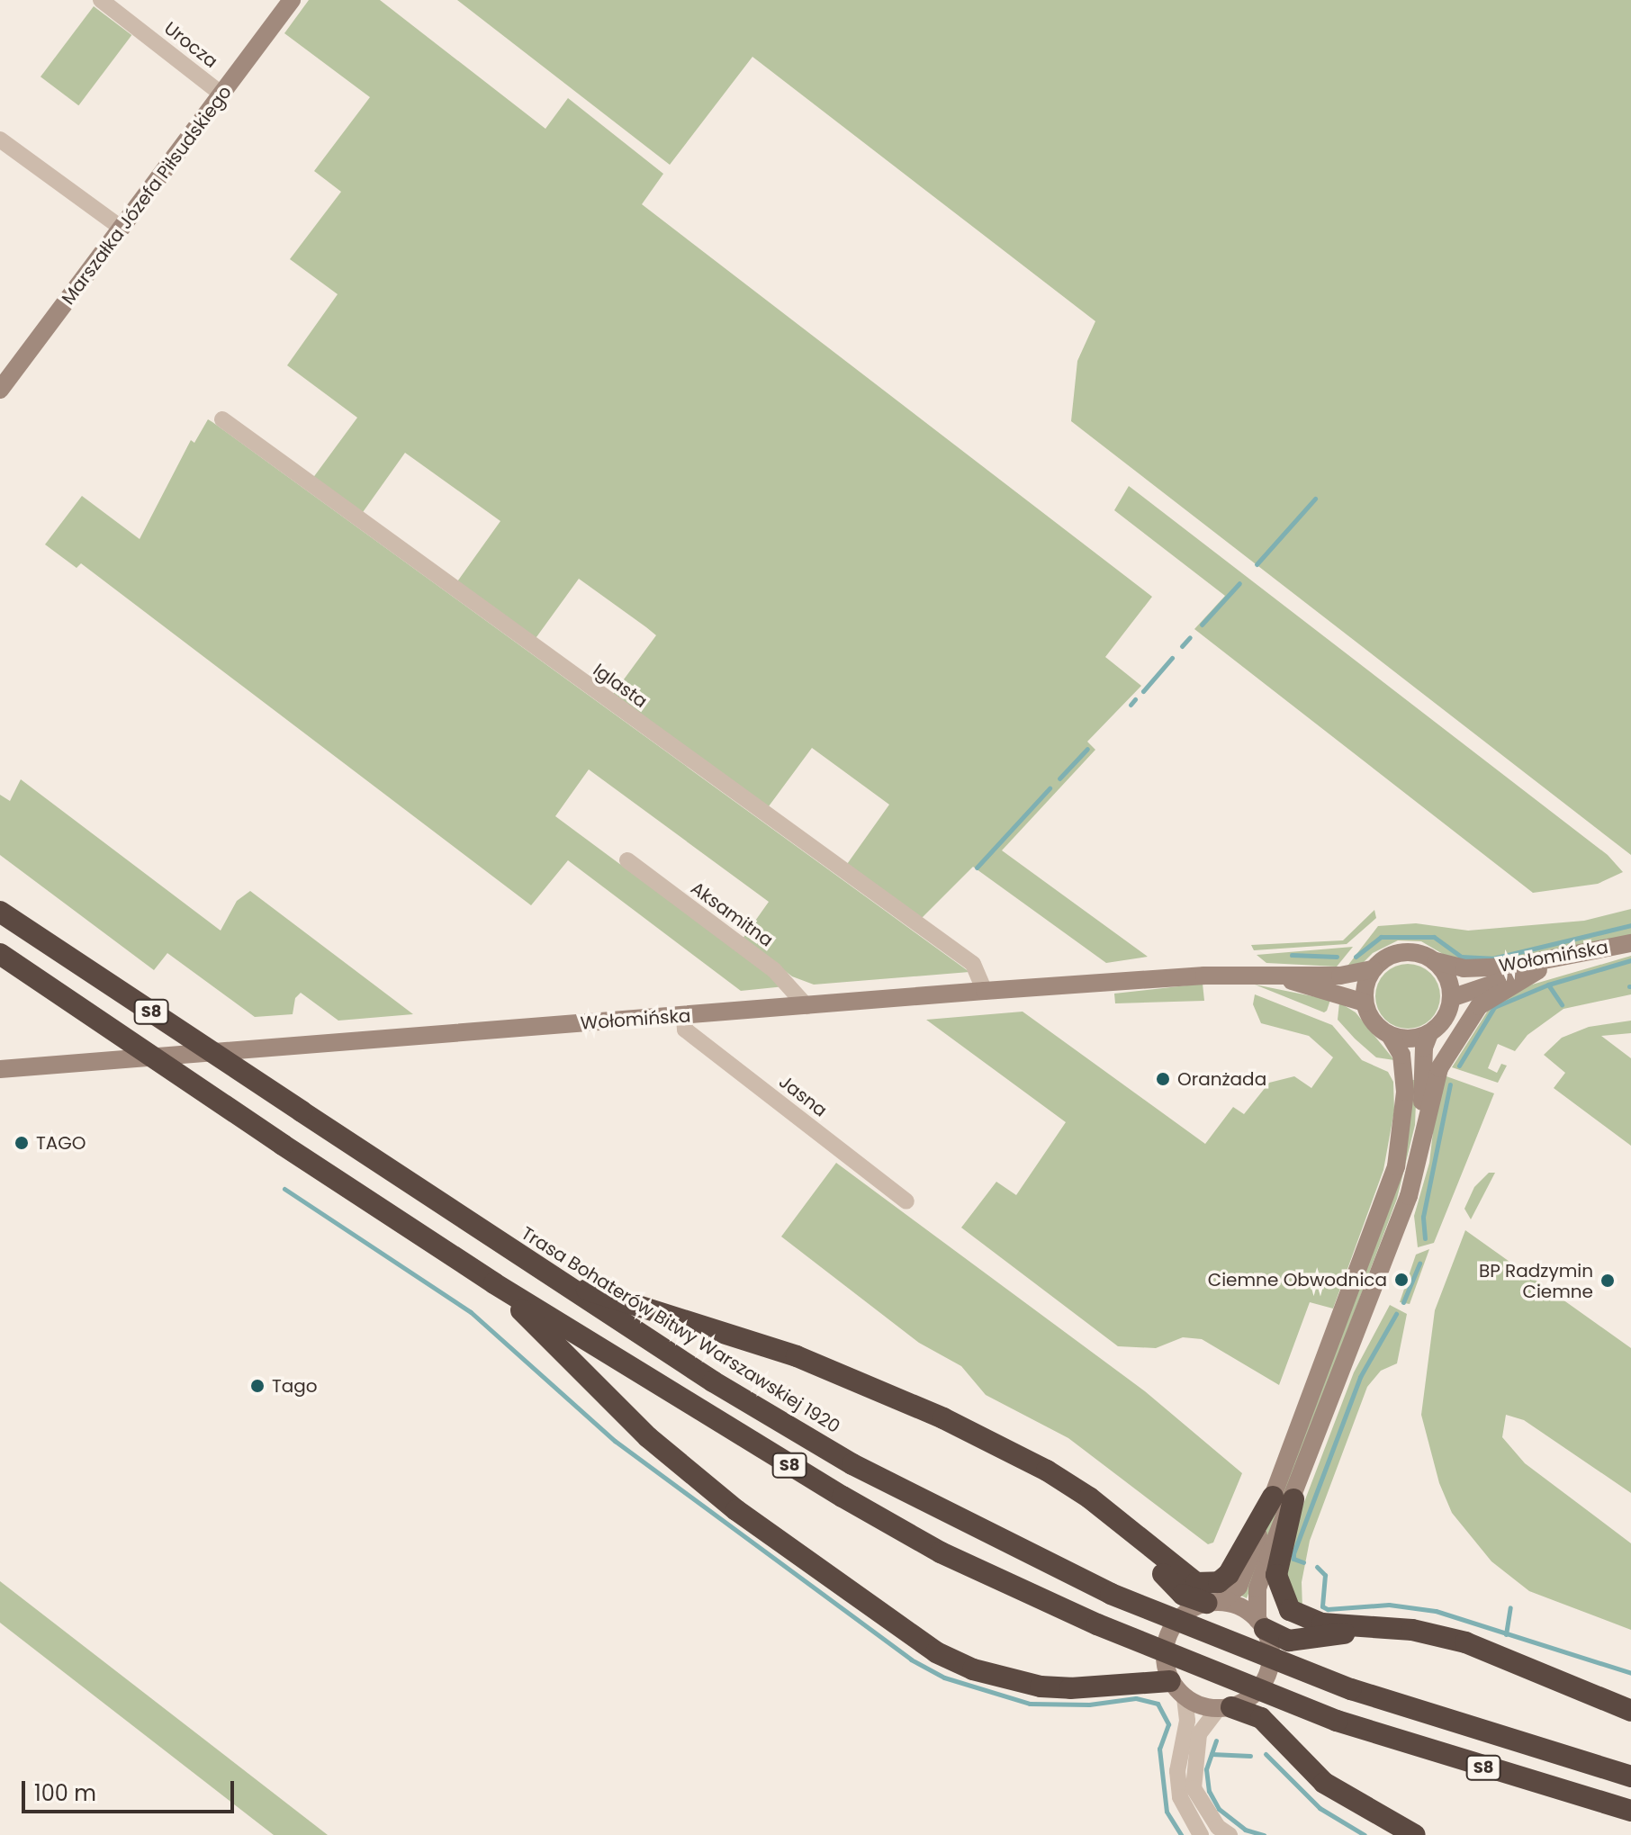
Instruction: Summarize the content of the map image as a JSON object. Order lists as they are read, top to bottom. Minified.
{"streets":{"highway":["S8","Trasa Bohaterów Bitwy Warszawskiej 1920"],"main road":["Marszałka Józefa Piłsudskiego","Wołomińska"],"street":["Urocza","Iglasta","Aksamitna","Jasna"]},"crossings":[["Urocza","Marszałka Józefa Piłsudskiego"],["Iglasta","Wołomińska"],["Aksamitna","Wołomińska"],["Wołomińska","Jasna"]],"places":["Oranżada","TAGO","Ciemne Obwodnica","BP Radzymin Ciemne","Tago"],"scale_bar":"100 m"}
